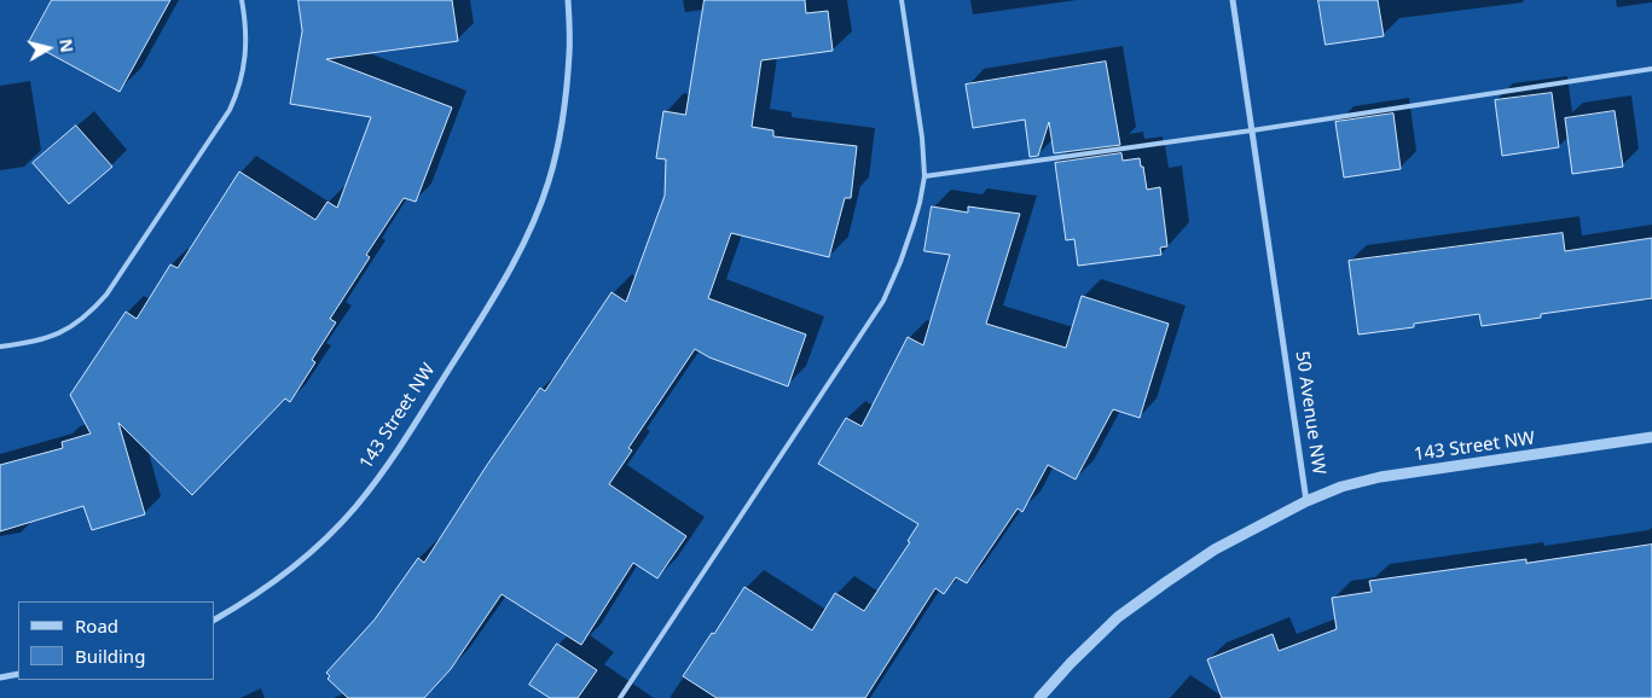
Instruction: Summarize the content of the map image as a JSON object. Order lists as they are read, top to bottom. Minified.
{"streets":{"street":["50 Avenue NW","143 Street NW"]},"crossings":[["50 Avenue NW","143 Street NW"]],"legend":["Road","Building"],"north":"right"}
